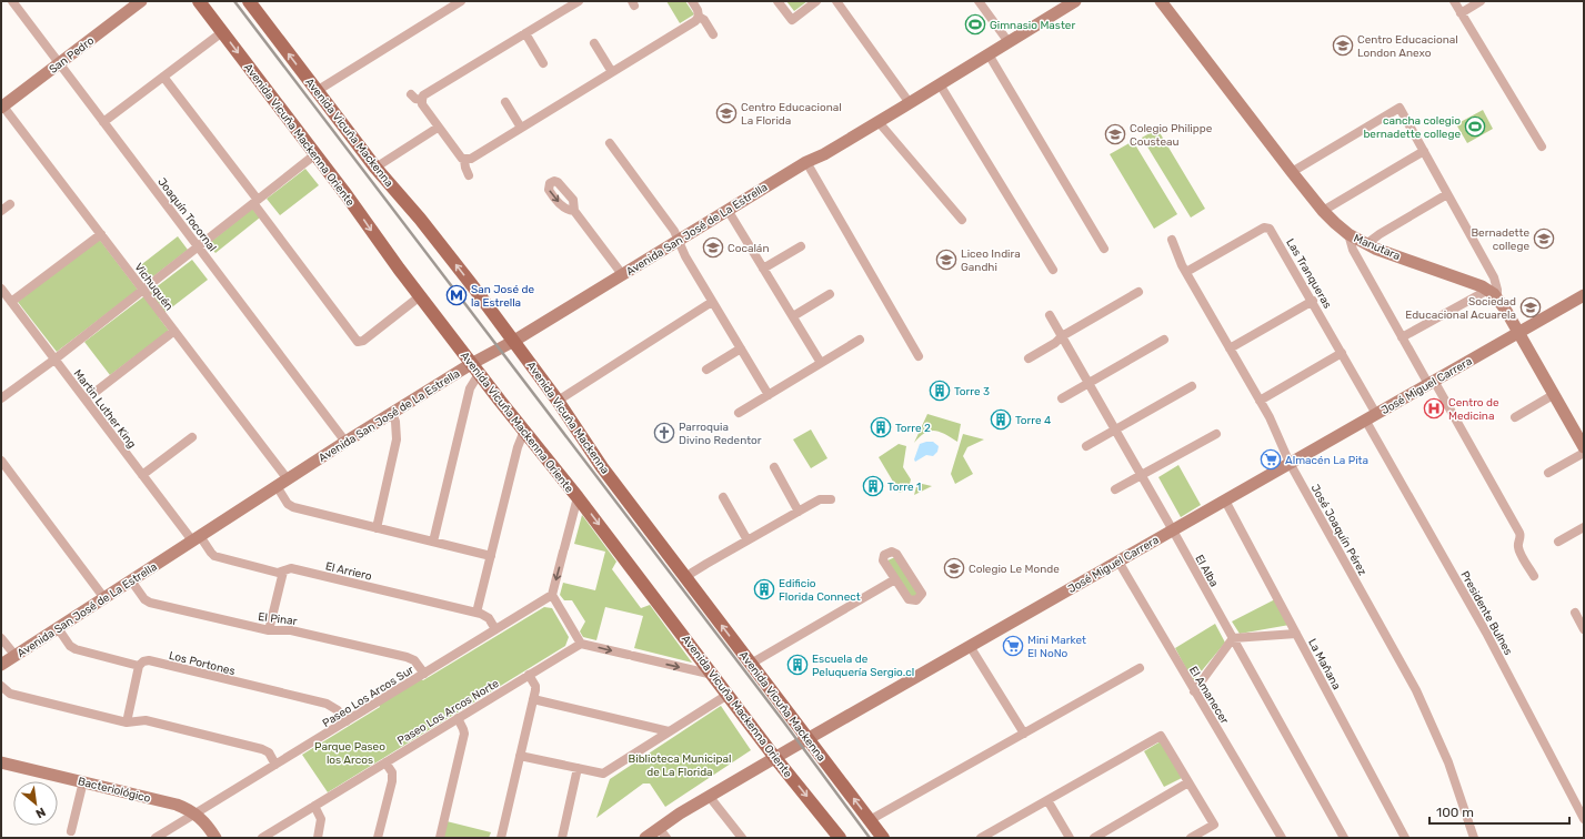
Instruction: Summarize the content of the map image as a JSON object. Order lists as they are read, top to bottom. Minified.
{"streets":{"main road":["San Pedro","Avenida Vicuña Mackenna","Avenida Vicuña Mackenna Oriente","Avenida San José de La Estrella","Manutara","José Miguel Carrera","Bacteriológico"],"street":["Joaquín Tocornal","Las Tranqueras","Vichuquén","Martin Luther King","José Joaquín Pérez","El Arriero","El Alba","Presidente Bulnes","El Pinar","Los Portones","La Mañana","El Amanecer","Paseo Los Arcos Sur","Paseo Los Arcos Norte"]},"crossings":[["San Pedro","Joaquín Tocornal"],["San Pedro","Vichuquén"],["Avenida Vicuña Mackenna","Avenida San José de La Estrella"],["Avenida Vicuña Mackenna","José Miguel Carrera"],["Avenida Vicuña Mackenna Oriente","Avenida San José de La Estrella"],["Avenida Vicuña Mackenna Oriente","José Miguel Carrera"],["Joaquín Tocornal","Avenida San José de La Estrella"],["Avenida San José de La Estrella","Vichuquén"],["Avenida San José de La Estrella","Martin Luther King"],["Avenida San José de La Estrella","El Arriero"],["Avenida San José de La Estrella","El Pinar"],["Avenida San José de La Estrella","Los Portones"],["Manutara","José Miguel Carrera"],["Las Tranqueras","José Miguel Carrera"],["Las Tranqueras","José Joaquín Pérez"],["Las Tranqueras","Presidente Bulnes"],["José Miguel Carrera","José Joaquín Pérez"],["José Miguel Carrera","El Alba"],["José Miguel Carrera","Presidente Bulnes"],["José Miguel Carrera","La Mañana"],["José Miguel Carrera","El Amanecer"],["Martin Luther King","El Arriero"],["El Arriero","Paseo Los Arcos Sur"],["El Pinar","Paseo Los Arcos Sur"],["Los Portones","Paseo Los Arcos Sur"],["Paseo Los Arcos Sur","Bacteriológico"]],"one_way":["Avenida Vicuña Mackenna","Avenida Vicuña Mackenna Oriente"],"parks":["Parque Paseo los Arcos","Biblioteca Municipal de La Florida"],"places":{"sports":["Gimnasio Master","cancha colegio bernadette college"],"school or university":["Centro Educacional London Anexo","Centro Educacional La Florida","Colegio Philippe Cousteau","Bernadette college","Cocalán","Liceo Indira Gandhi","Sociedad Educacional Acuarela","Colegio Le Monde"],"metro station":["San José de la Estrella"],"building":["Torre 3","Torre 4","Torre 2","Torre 1","Edificio Florida Connect","Escuela de Peluquería Sergio.cl"],"hospital":["Centro de Medicina"],"church":["Parroquia Divino Redentor"],"supermarket":["Almacén La Pita","Mini Market El NoNo"]},"scale_bar":"100 m","north":"bottom right"}
